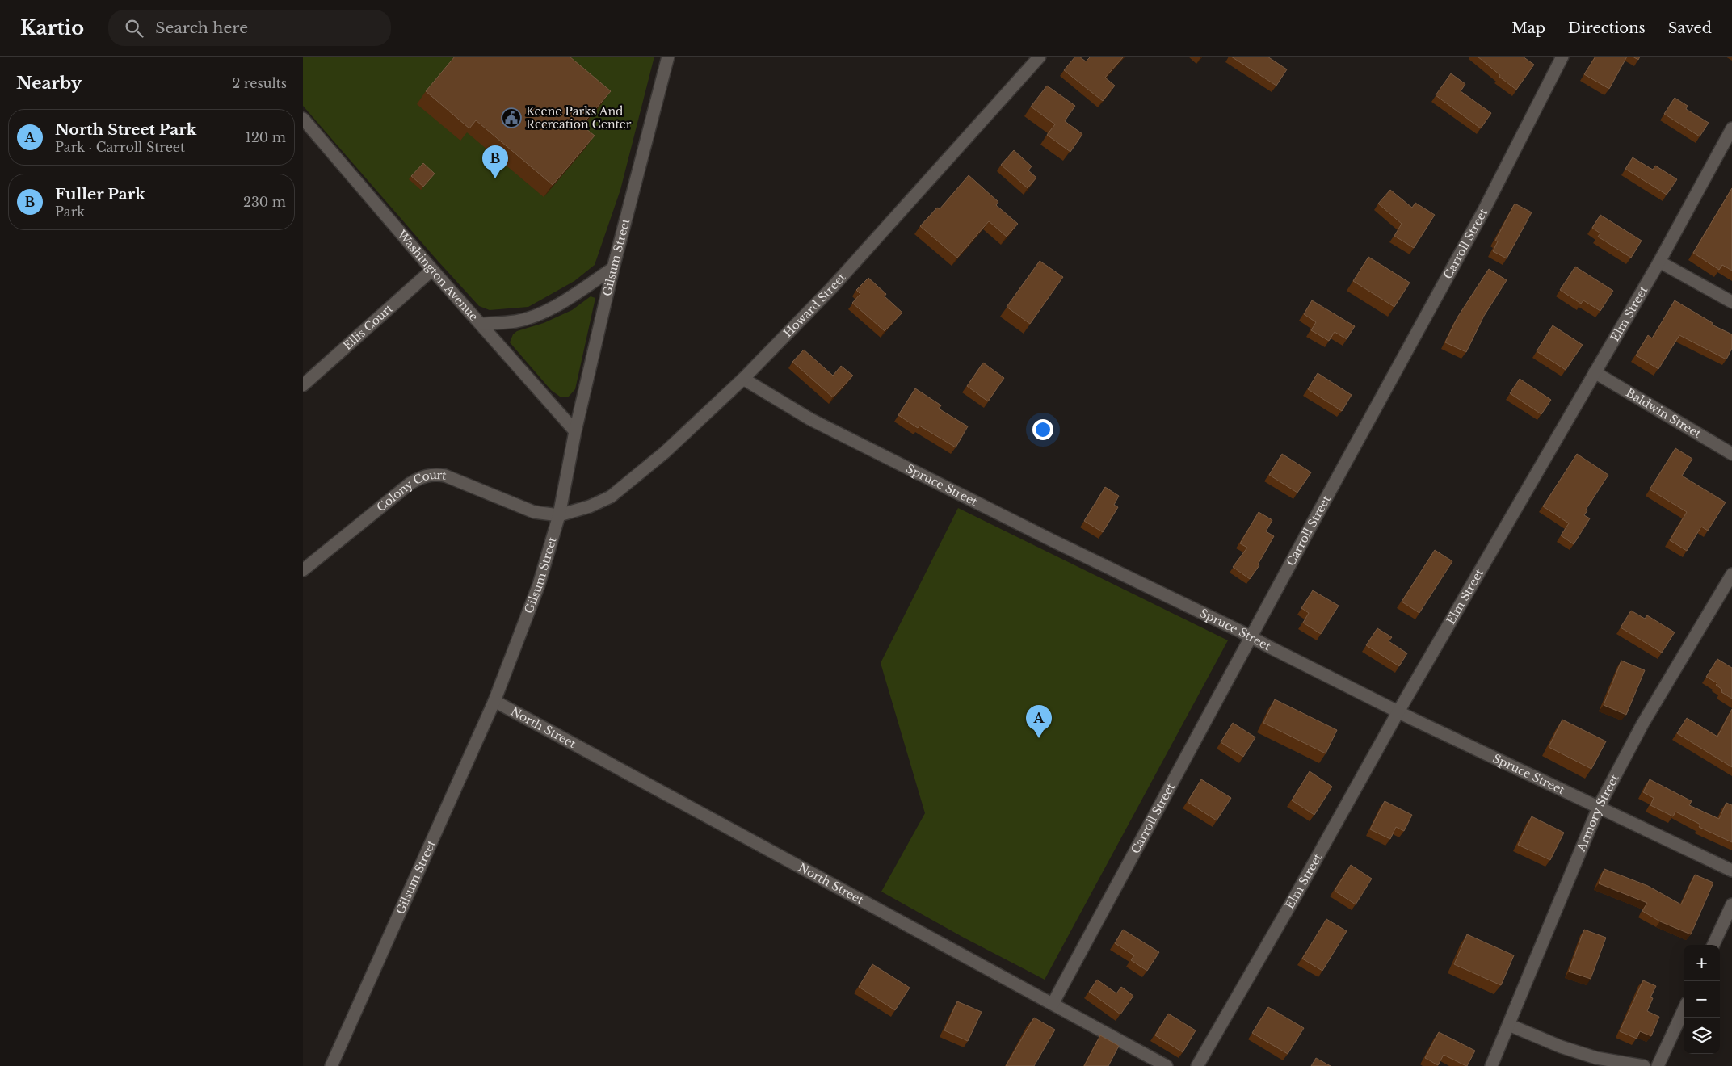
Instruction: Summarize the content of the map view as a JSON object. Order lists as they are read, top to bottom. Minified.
{"streets":{"street":["Carroll Street","Gilsum Street","Washington Avenue","Howard Street","Elm Street","Ellis Court","Baldwin Street","Spruce Street","Colony Court","North Street","Armory Street"]},"crossings":[["Carroll Street","Spruce Street"],["Carroll Street","North Street"],["Gilsum Street","Washington Avenue"],["Gilsum Street","Howard Street"],["Gilsum Street","Colony Court"],["Gilsum Street","North Street"],["Washington Avenue","Ellis Court"],["Howard Street","Spruce Street"],["Howard Street","Colony Court"],["Elm Street","Baldwin Street"],["Elm Street","Spruce Street"],["Spruce Street","Armory Street"]],"places":{"public building":["Keene Parks And Recreation Center"]},"page":{"header":"Kartio","search":"Search here","nav":["Map","Directions","Saved"],"heading":["Nearby","2 results"],"list":[{"mark":"A","name":"North Street Park","note":"Park · Carroll Street","value":"120 m"},{"mark":"B","name":"Fuller Park","note":"Park","value":"230 m"}],"pins":["B","A"],"map_buttons":["+","−"]}}
